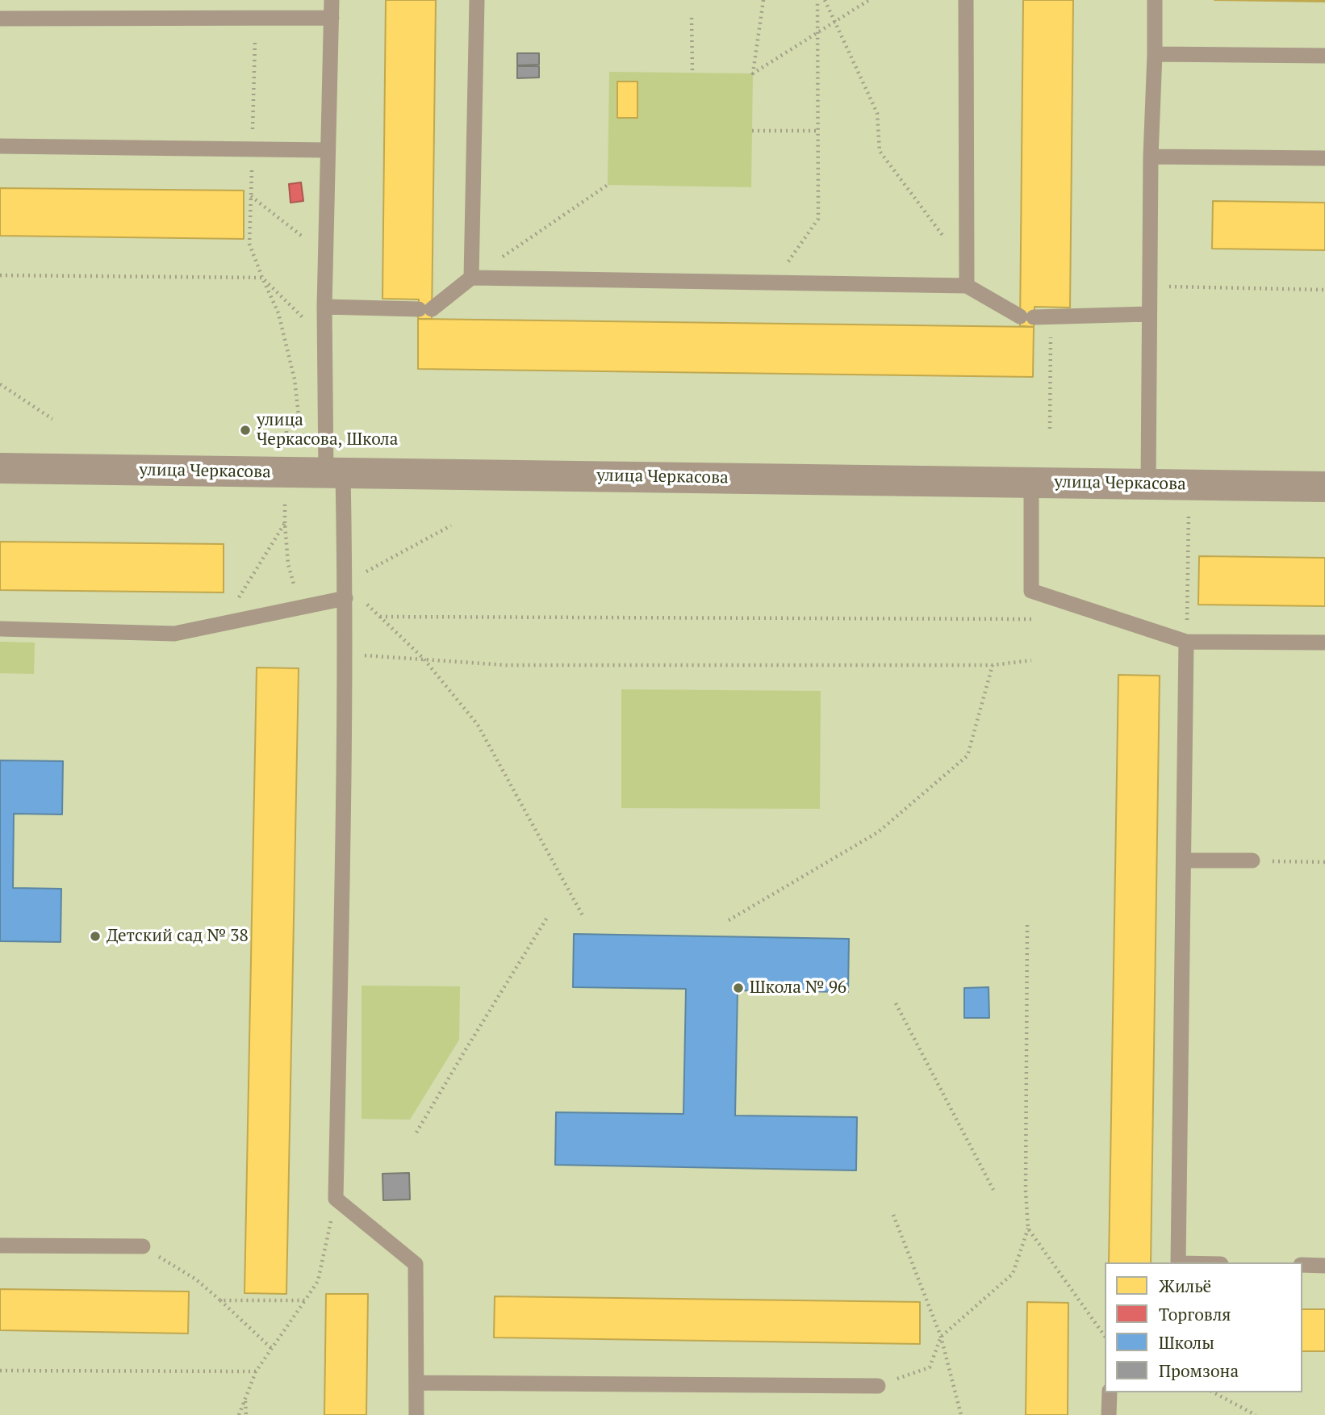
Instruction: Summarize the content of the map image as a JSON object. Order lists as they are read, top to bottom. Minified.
{"streets":{"street":["улица Черкасова"]},"places":["улица Черкасова, Школа","Детский сад № 38","Школа № 96"],"legend":["Жильё","Торговля","Школы","Промзона"]}
